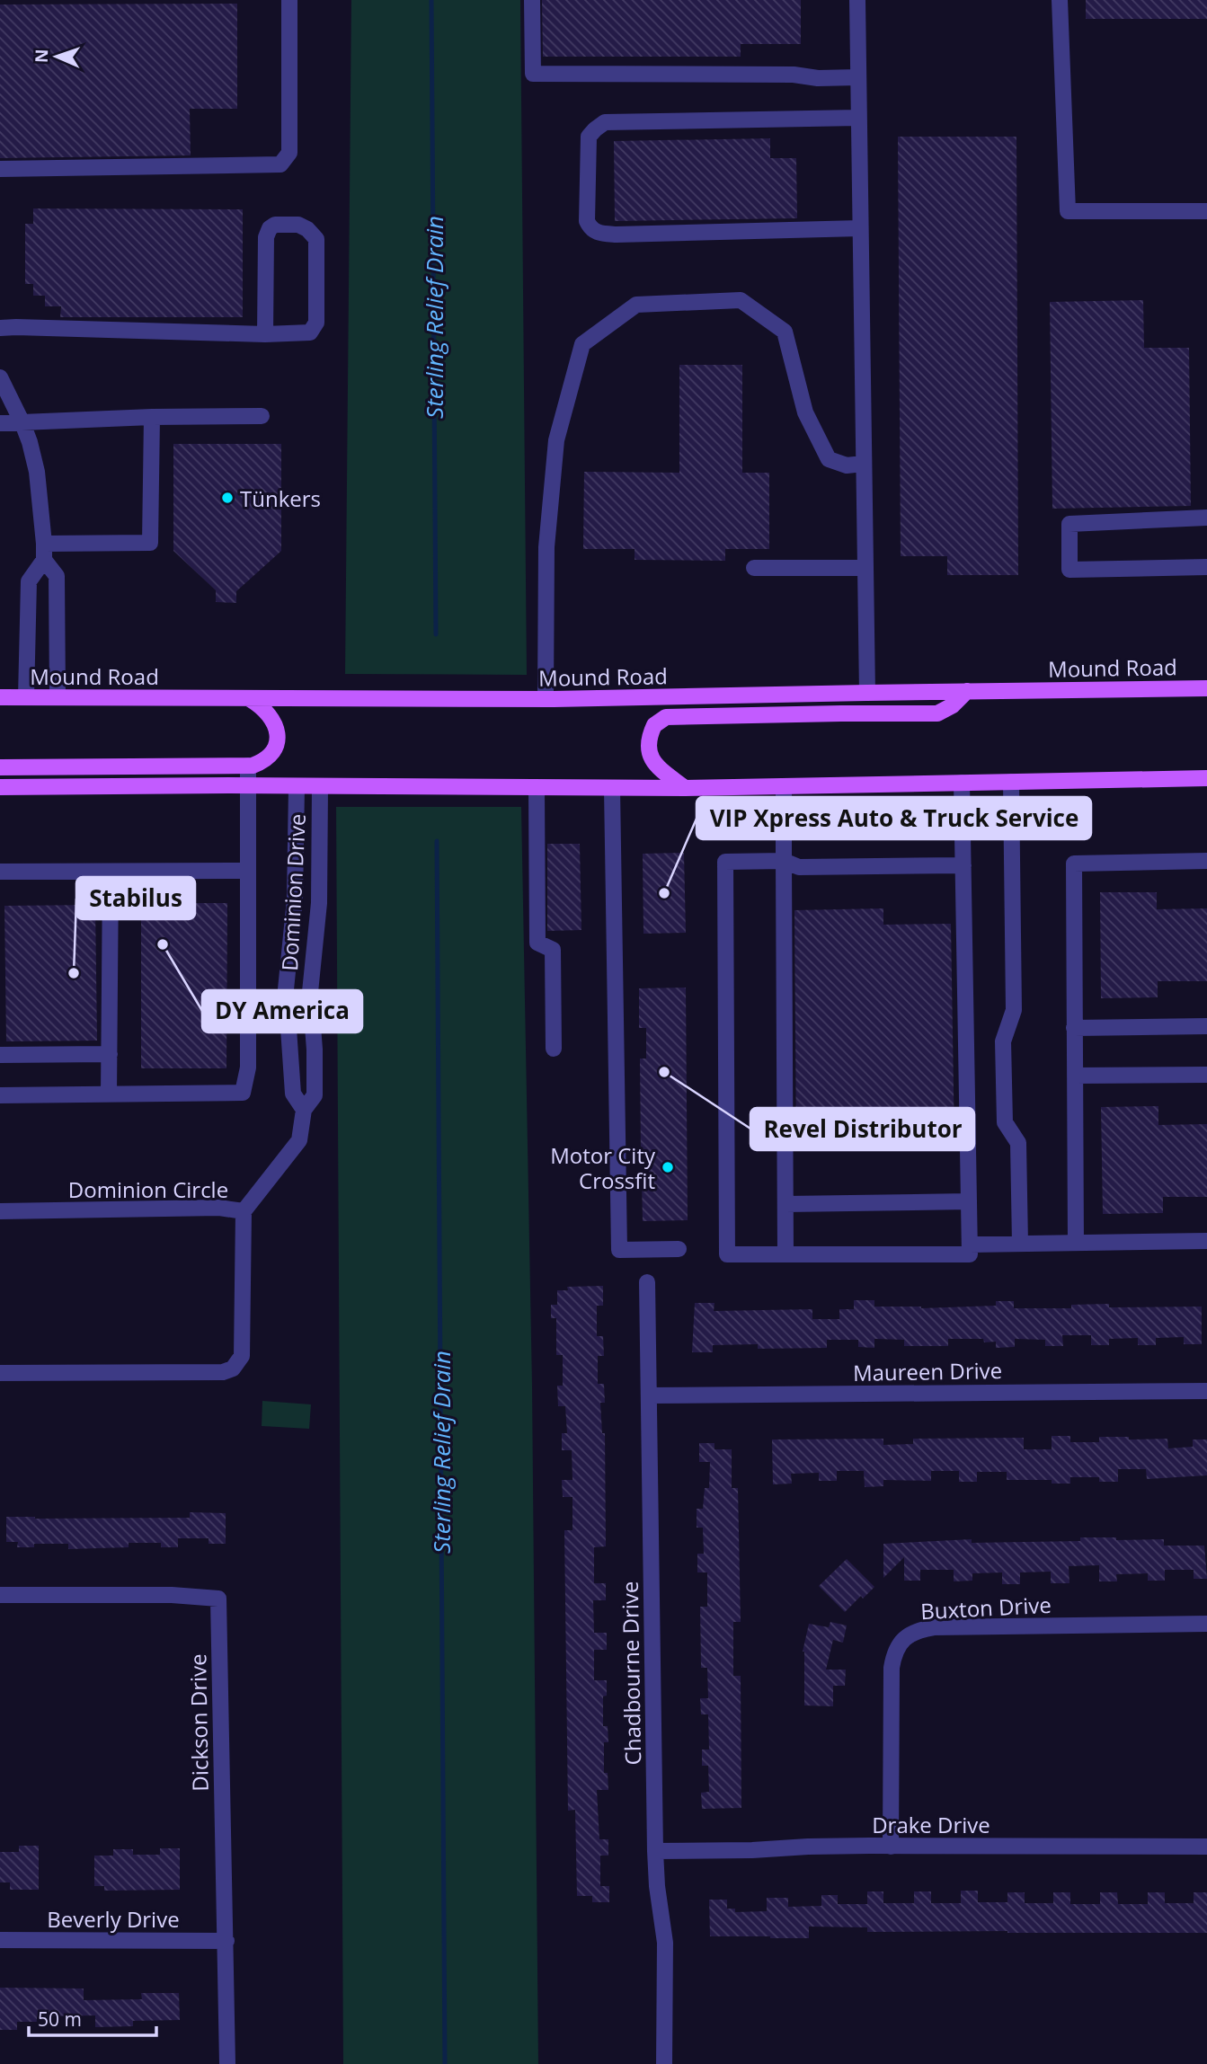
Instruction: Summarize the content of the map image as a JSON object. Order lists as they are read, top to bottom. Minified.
{"streets":{"main road":["Mound Road"],"street":["Dominion Drive","Dominion Circle","Maureen Drive","Buxton Drive","Chadbourne Drive","Dickson Drive","Drake Drive","Beverly Drive"]},"crossings":[["Dominion Drive","Dominion Circle"],["Maureen Drive","Chadbourne Drive"],["Buxton Drive","Drake Drive"],["Chadbourne Drive","Drake Drive"],["Dickson Drive","Beverly Drive"]],"water":["Sterling Relief Drain"],"places":["Tünkers","VIP Xpress Auto & Truck Service","DY America","Stabilus","Revel Distributor","Motor City Crossfit"],"scale_bar":"50 m","north":"left"}
